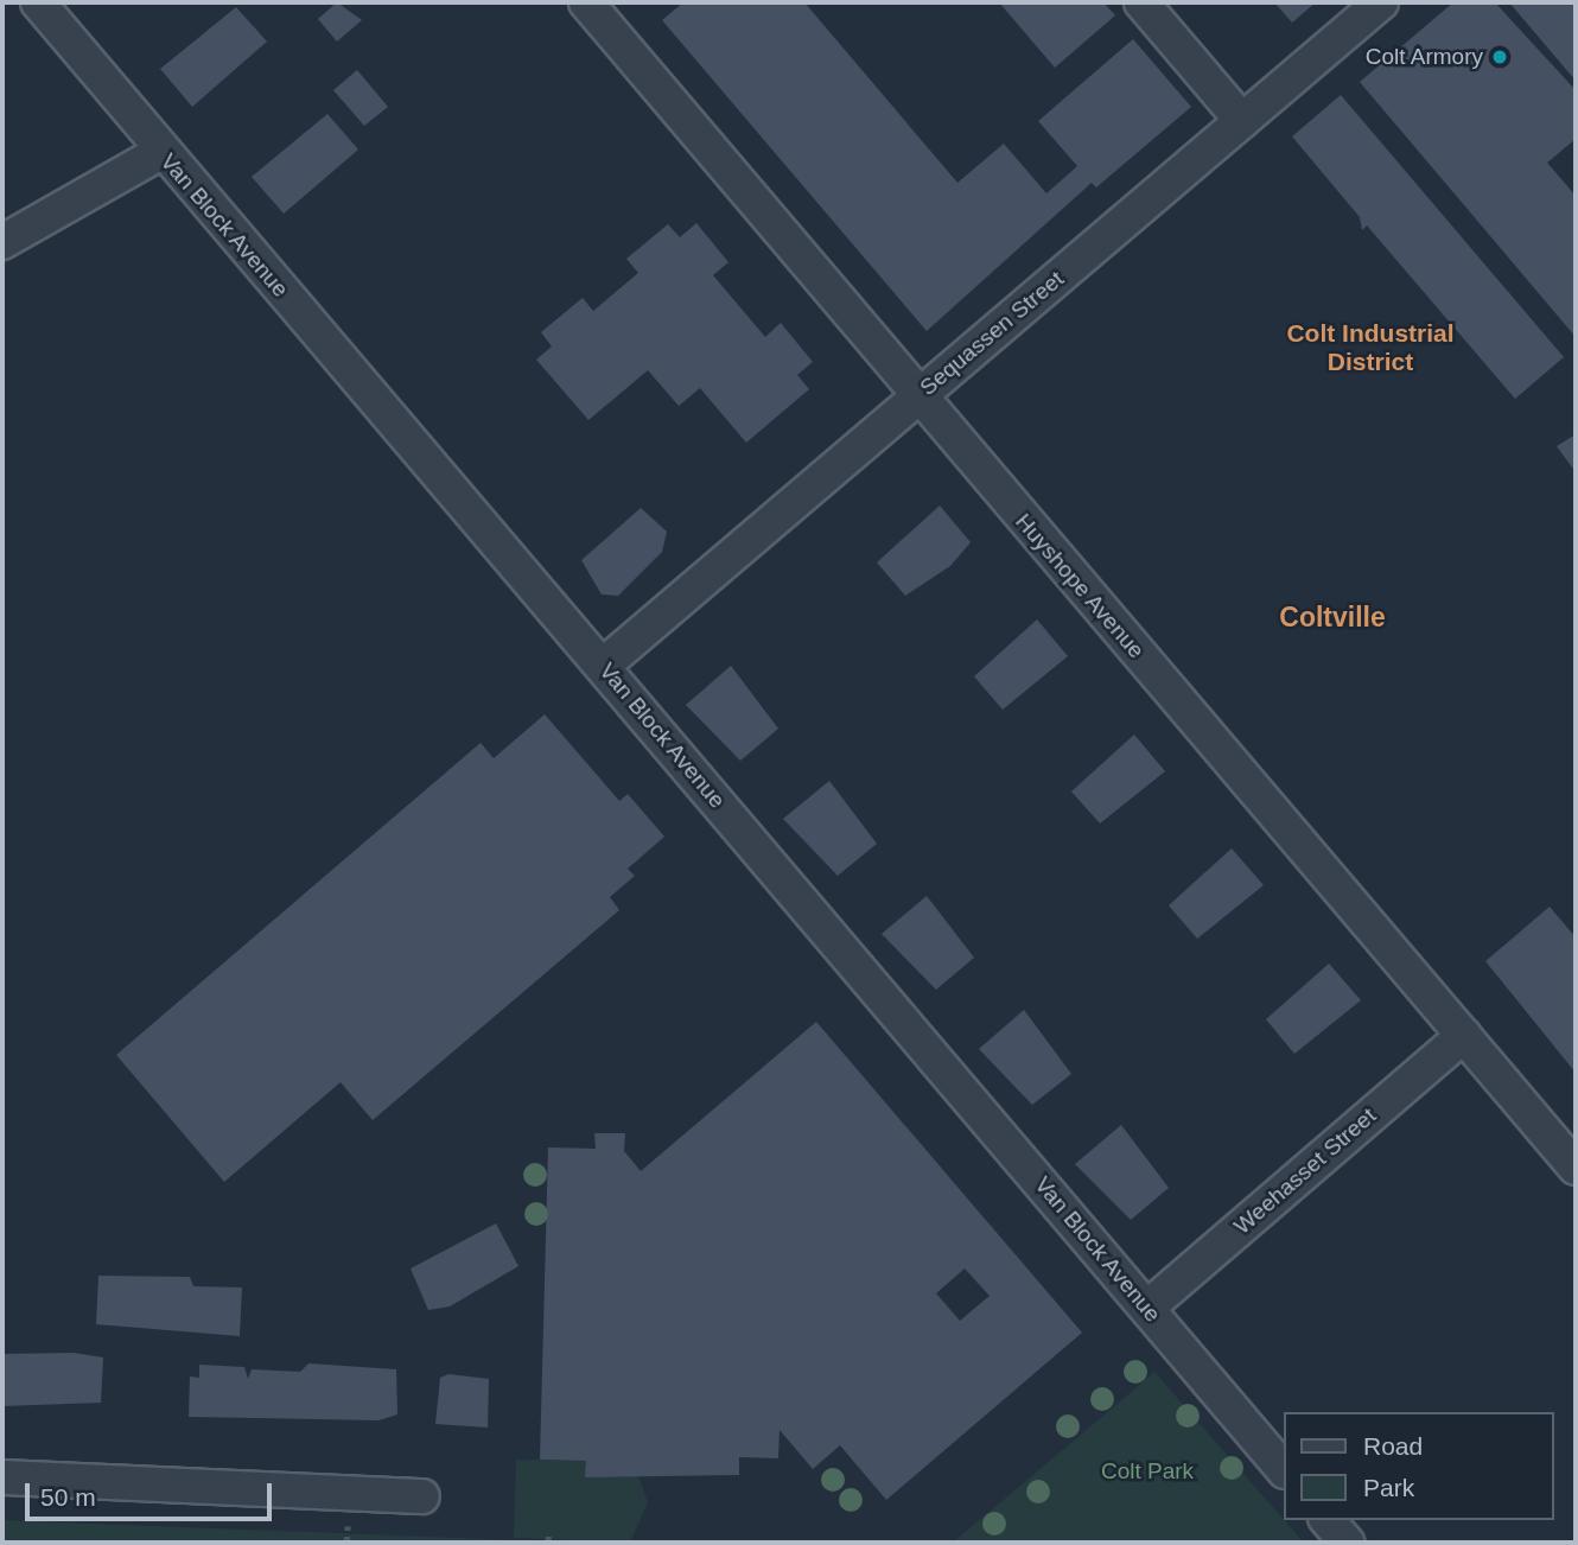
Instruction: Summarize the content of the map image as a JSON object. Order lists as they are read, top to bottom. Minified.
{"streets":{"street":["Van Block Avenue","Sequassen Street","Huyshope Avenue","Weehasset Street"]},"crossings":[["Van Block Avenue","Sequassen Street"],["Van Block Avenue","Weehasset Street"],["Sequassen Street","Huyshope Avenue"],["Huyshope Avenue","Weehasset Street"]],"districts":["Colt Industrial District","Coltville"],"parks":["Colt Park"],"places":["Colt Armory"],"legend":["Road","Park"],"scale_bar":"50 m"}
